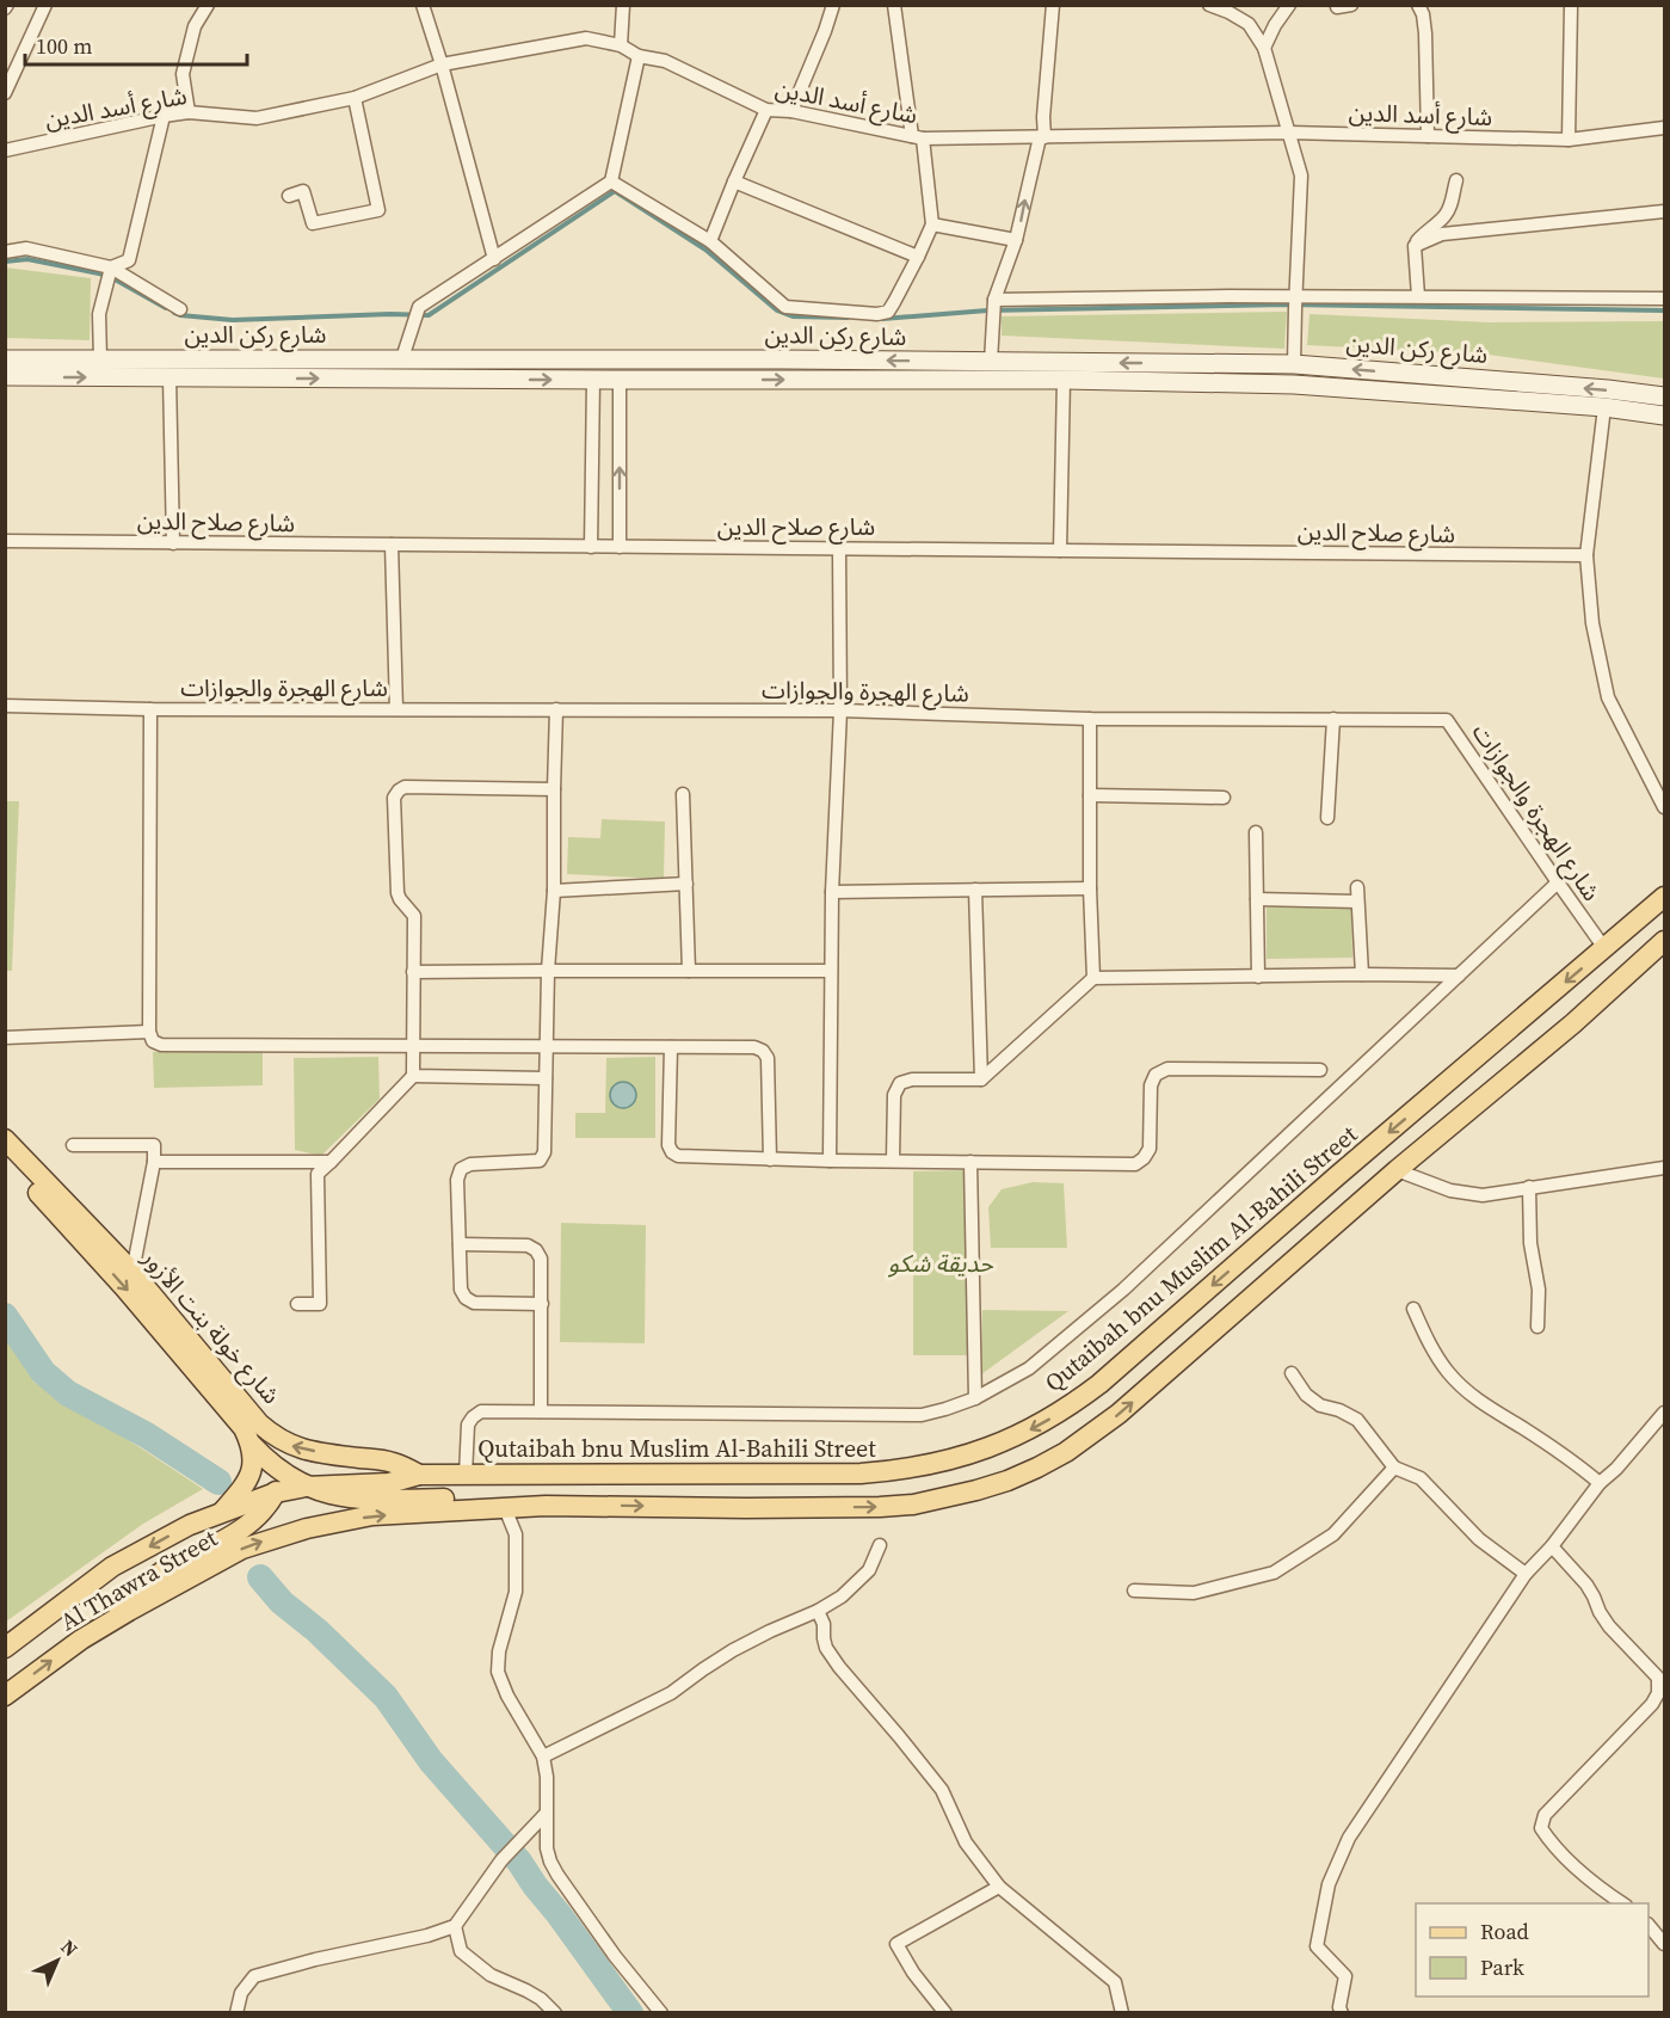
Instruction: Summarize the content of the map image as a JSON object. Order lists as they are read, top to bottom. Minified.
{"streets":{"main road":["شارع ركن الدين","Qutaibah bnu Muslim Al-Bahili Street","شارع خولة بنت الأزور","Al Thawra Street"],"street":["شارع أسد الدين","شارع صلاح الدين","شارع الهجرة والجوازات"]},"crossings":[["شارع الهجرة والجوازات","Qutaibah bnu Muslim Al-Bahili Street"],["Qutaibah bnu Muslim Al-Bahili Street","شارع خولة بنت الأزور"],["Qutaibah bnu Muslim Al-Bahili Street","Al Thawra Street"],["شارع خولة بنت الأزور","Al Thawra Street"]],"parks":["حديقة شكو"],"legend":["Road","Park"],"scale_bar":"100 m","north":"top right"}
